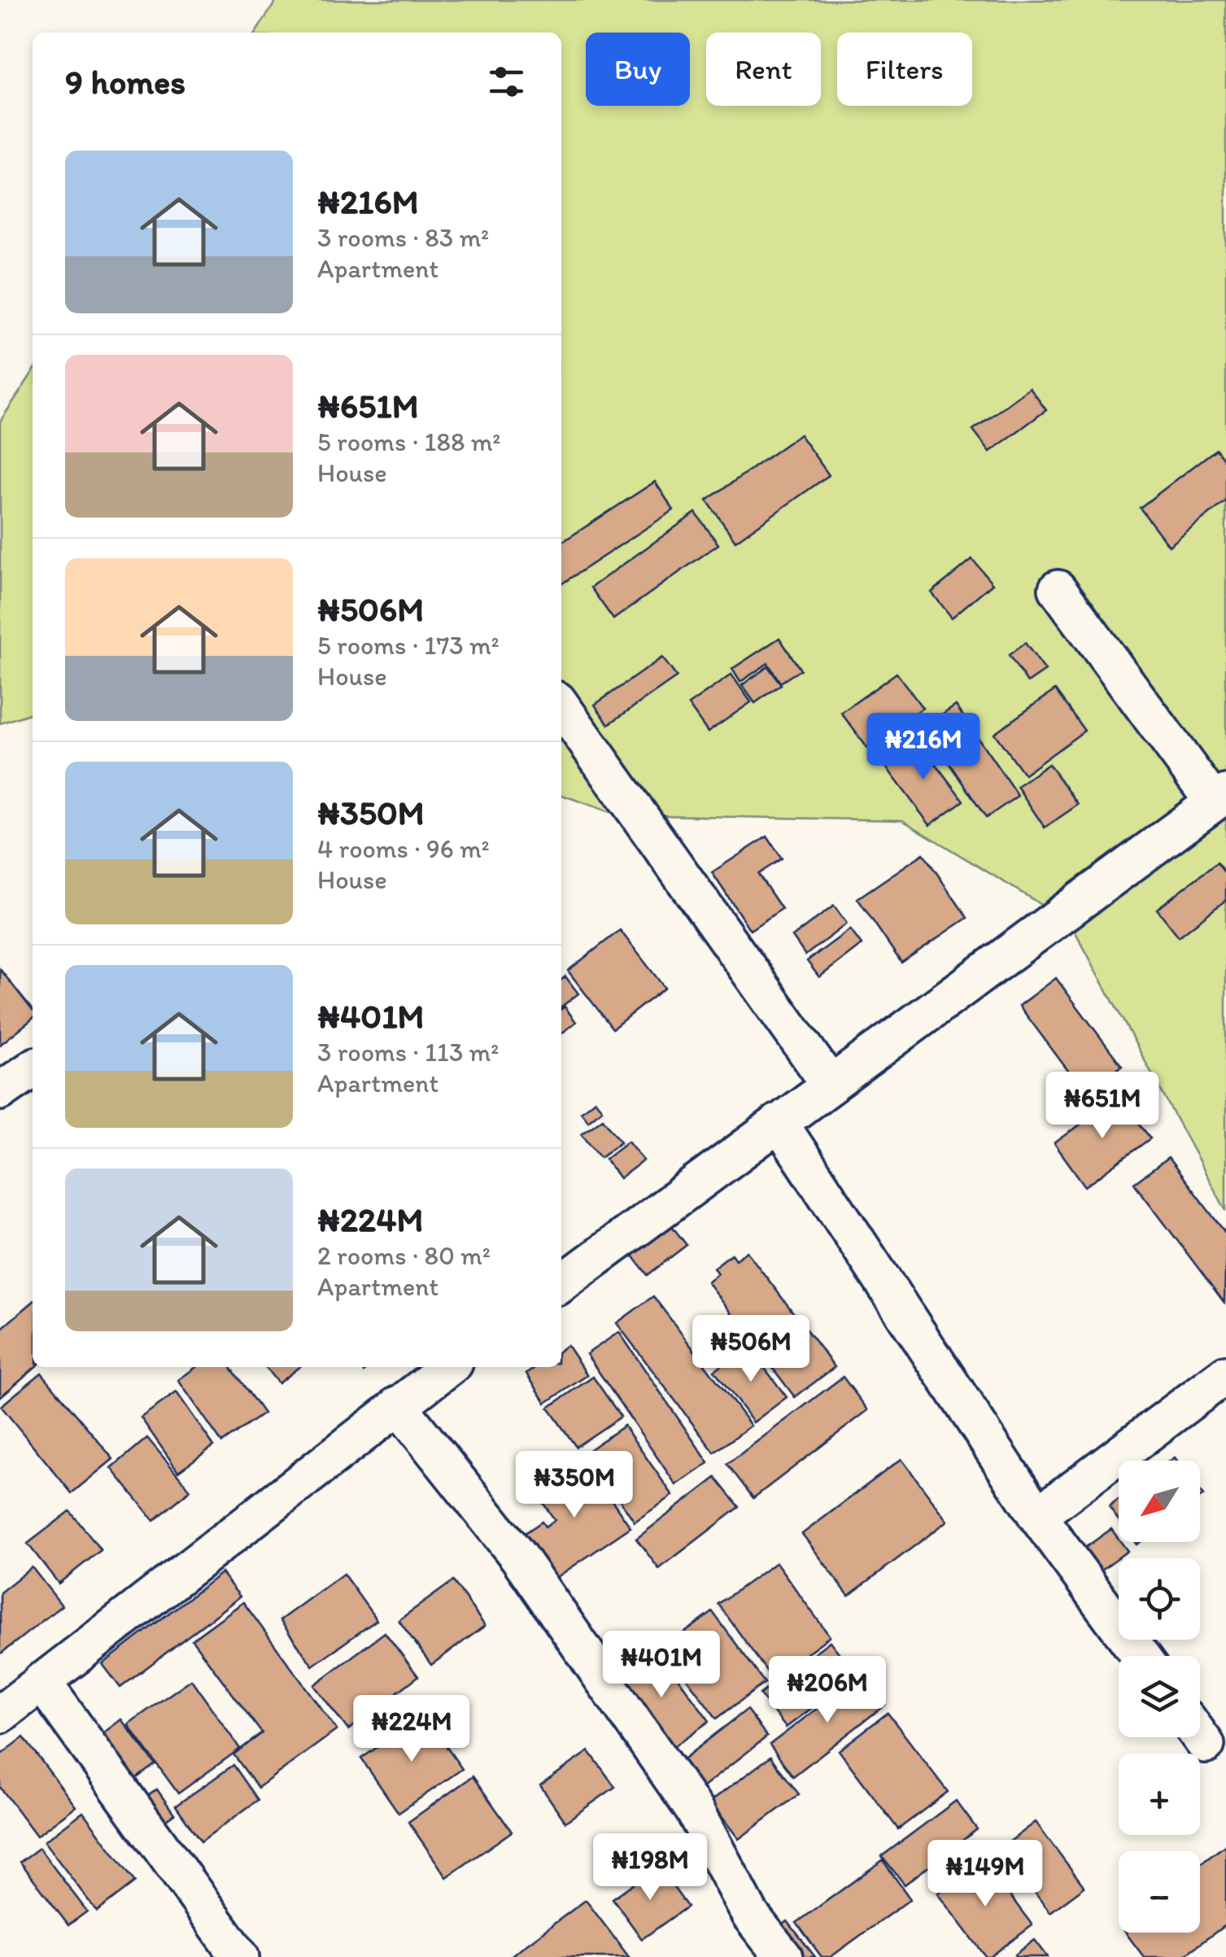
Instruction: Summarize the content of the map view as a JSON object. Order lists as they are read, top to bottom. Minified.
{"north":"bottom left","page":{"chip":["Buy","Rent","Filters"],"heading":"9 homes","list":[{"name":"₦216M","note":"3 rooms · 83 m² · Apartment"},{"name":"₦651M","note":"5 rooms · 188 m² · House"},{"name":"₦506M","note":"5 rooms · 173 m² · House"},{"name":"₦350M","note":"4 rooms · 96 m² · House"},{"name":"₦401M","note":"3 rooms · 113 m² · Apartment"},{"name":"₦224M","note":"2 rooms · 80 m² · Apartment"}],"price":["₦216M","₦651M","₦506M","₦350M","₦401M","₦206M","₦224M","₦198M","₦149M"],"map_buttons":["+","−"]}}
